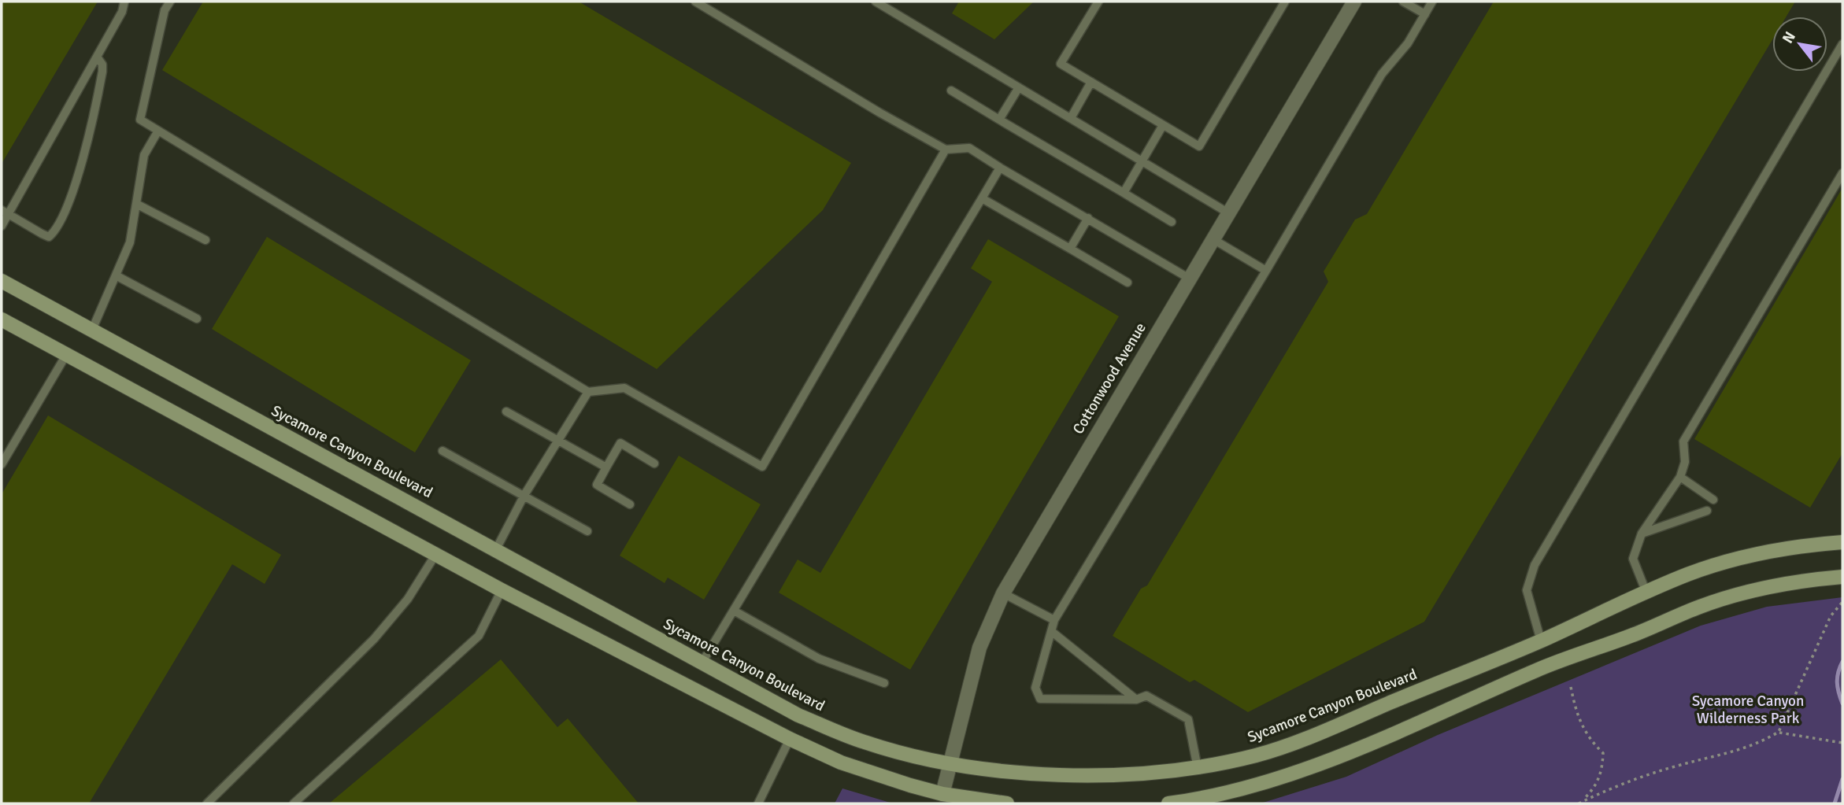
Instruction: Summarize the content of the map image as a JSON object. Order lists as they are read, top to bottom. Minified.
{"streets":{"main road":["Sycamore Canyon Boulevard"],"street":["Cottonwood Avenue"]},"crossings":[["Cottonwood Avenue","Sycamore Canyon Boulevard"]],"parks":["Sycamore Canyon Wilderness Park"],"north":"top left"}
